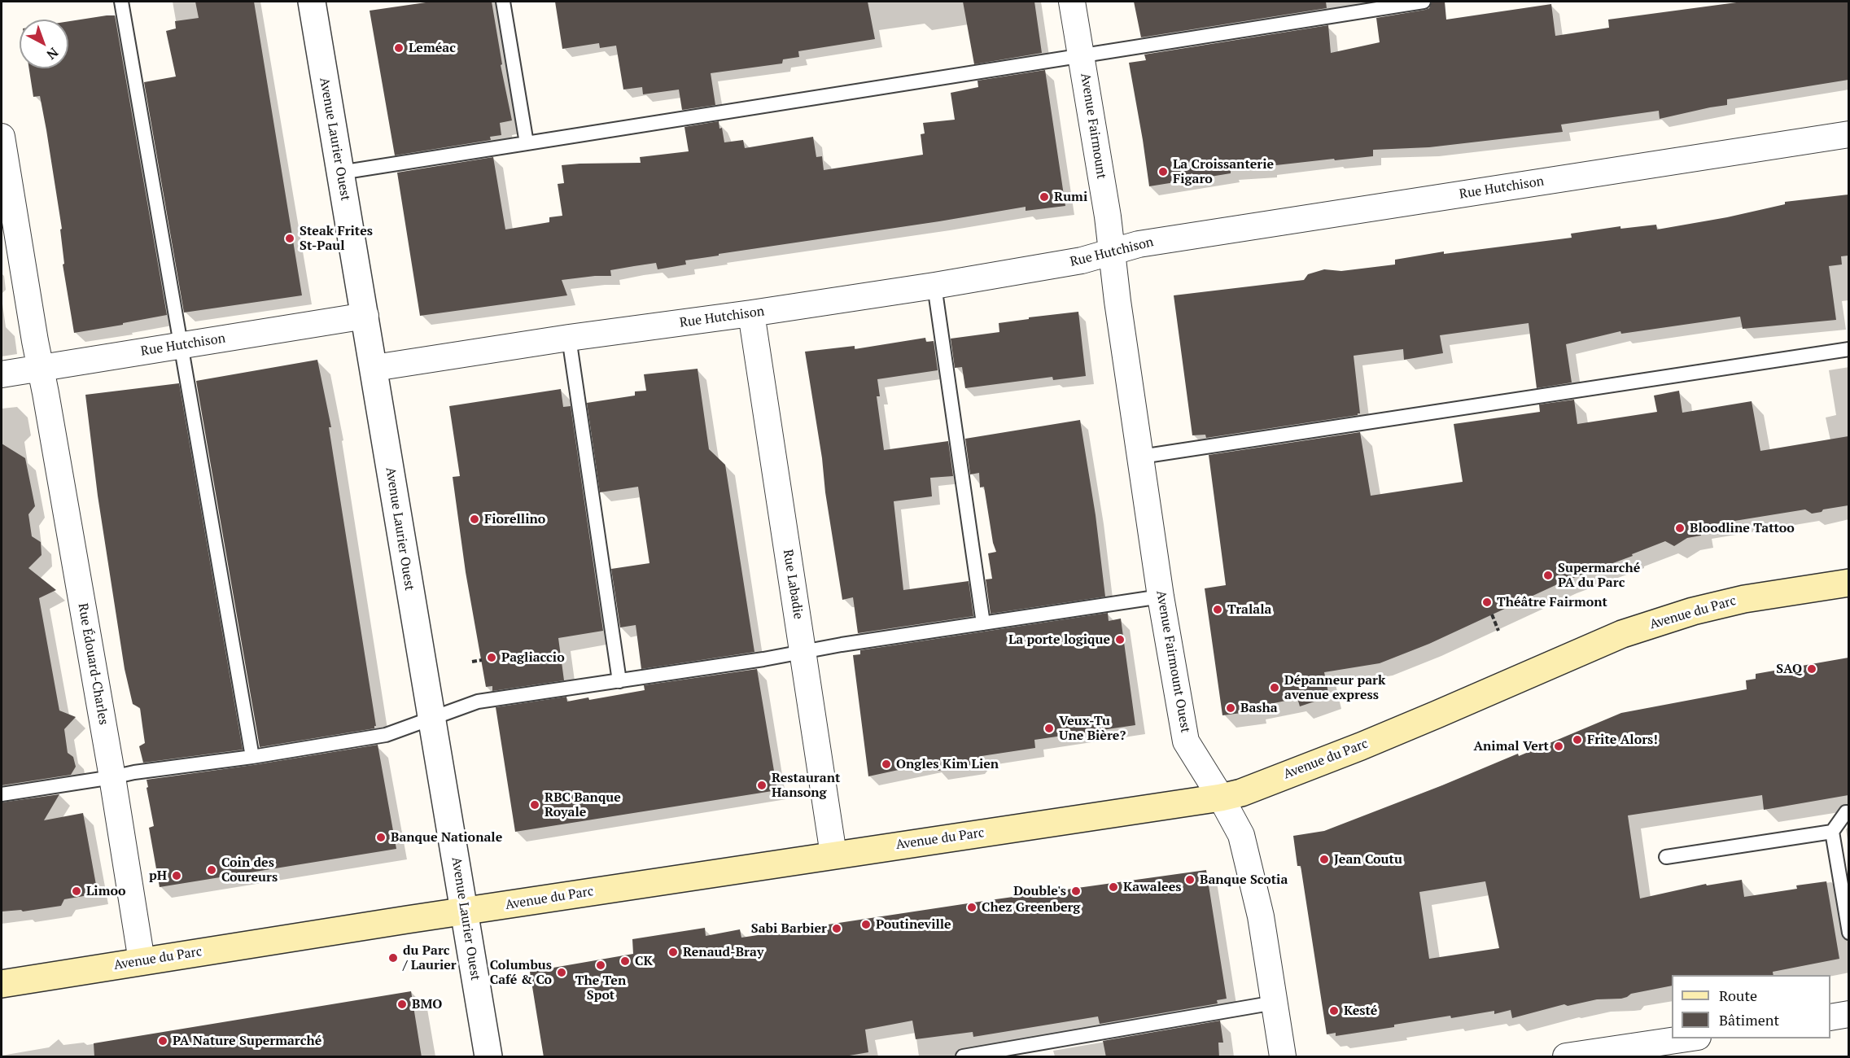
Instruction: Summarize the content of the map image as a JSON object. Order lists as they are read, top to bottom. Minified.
{"streets":{"main road":["Avenue du Parc"],"street":["Avenue Fairmount","Avenue Laurier Ouest","Rue Hutchison","Rue Labadie","Avenue Fairmount Ouest","Rue Édouard-Charles"]},"crossings":[["Avenue Fairmount","Rue Hutchison"],["Avenue Fairmount","Avenue Fairmount Ouest"],["Avenue Laurier Ouest","Rue Hutchison"],["Avenue Laurier Ouest","Avenue du Parc"],["Rue Hutchison","Rue Labadie"],["Rue Hutchison","Avenue Fairmount Ouest"],["Rue Hutchison","Rue Édouard-Charles"],["Rue Labadie","Avenue du Parc"],["Avenue du Parc","Avenue Fairmount Ouest"],["Avenue du Parc","Rue Édouard-Charles"]],"places":["Leméac","La Croissanterie Figaro","Rumi","Steak Frites St-Paul","Fiorellino","Bloodline Tattoo","Supermarché PA du Parc","Théâtre Fairmont","Tralala","La porte logique","Pagliaccio","SAQ","Dépanneur park avenue express","Basha","Veux-Tu Une Bière?","Frite Alors!","Animal Vert","Ongles Kim Lien","Restaurant Hansong","RBC Banque Royale","Banque Nationale","Jean Coutu","Coin des Coureurs","pH","Banque Scotia","Kawalees","Limoo","Double's","Chez Greenberg","Poutineville","Sabi Barbier","Renaud-Bray","du Parc / Laurier","CK","The Ten Spot","Columbus Café & Co","BMO","Kesté","PA Nature Supermarché"],"legend":["Route","Bâtiment"],"north":"bottom right"}
